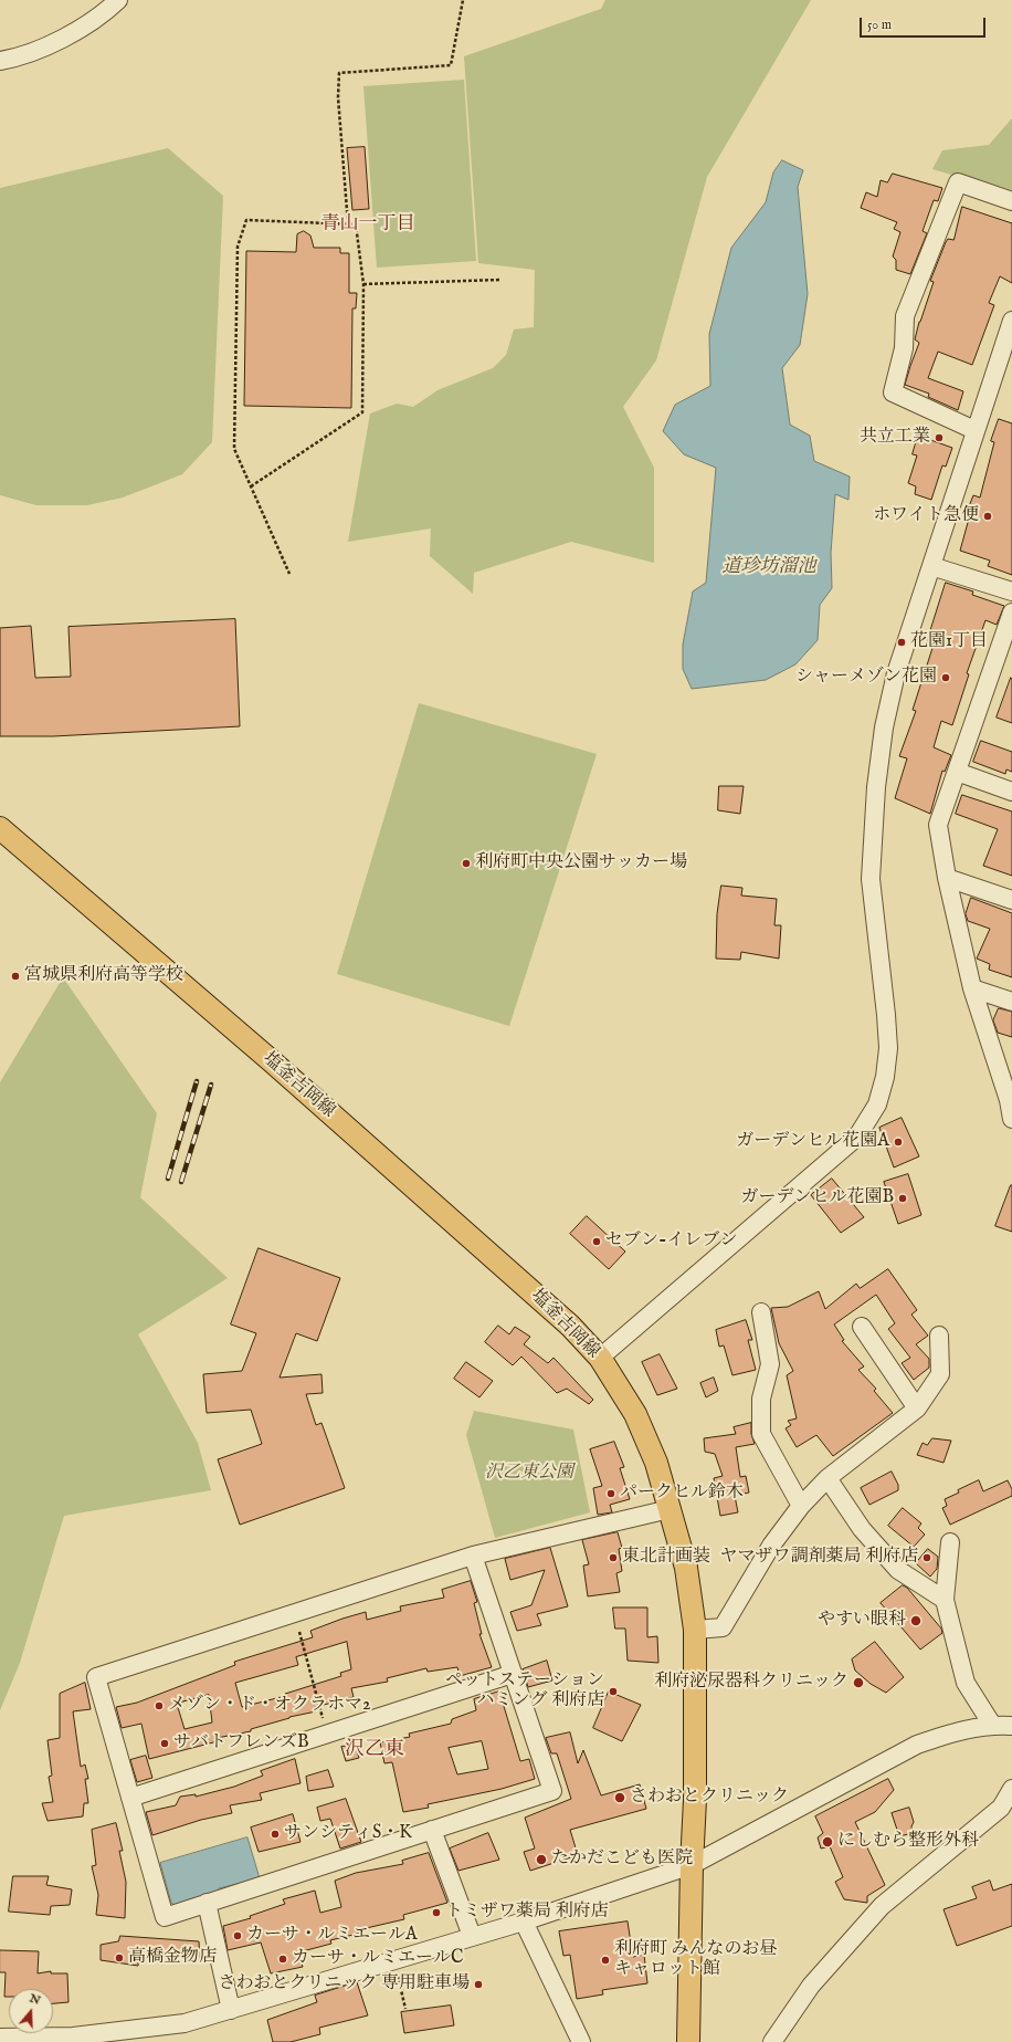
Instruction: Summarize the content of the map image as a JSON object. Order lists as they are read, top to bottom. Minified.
{"streets":{"main road":["塩釜吉岡線"]},"districts":["青山一丁目","沢乙東"],"water":["道珍坊溜池"],"parks":["沢乙東公園"],"places":["共立工業","ホワイト急便","花園1丁目","シャーメゾン花園","利府町中央公園サッカー場","宮城県利府高等学校","ガーデンヒル花園A","ガーデンヒル花園B","セブン-イレブン","パークヒル鈴木","東北計画装","ヤマザワ調剤薬局 利府店","やすい眼科","利府泌尿器科クリニック","ペットステーション ハミング 利府店","メゾン・ド・オクラホマ2","サバトフレンズB","さわおとクリニック","サンシティS・K","にしむら整形外科","たかだこども医院","トミザワ薬局 利府店","カーサ・ルミエールA","高橋金物店","カーサ・ルミエールC","利府町 みんなのお昼 キャロット館","さわおとクリニック 専用駐車場"],"scale_bar":"50 m","north":"top"}
